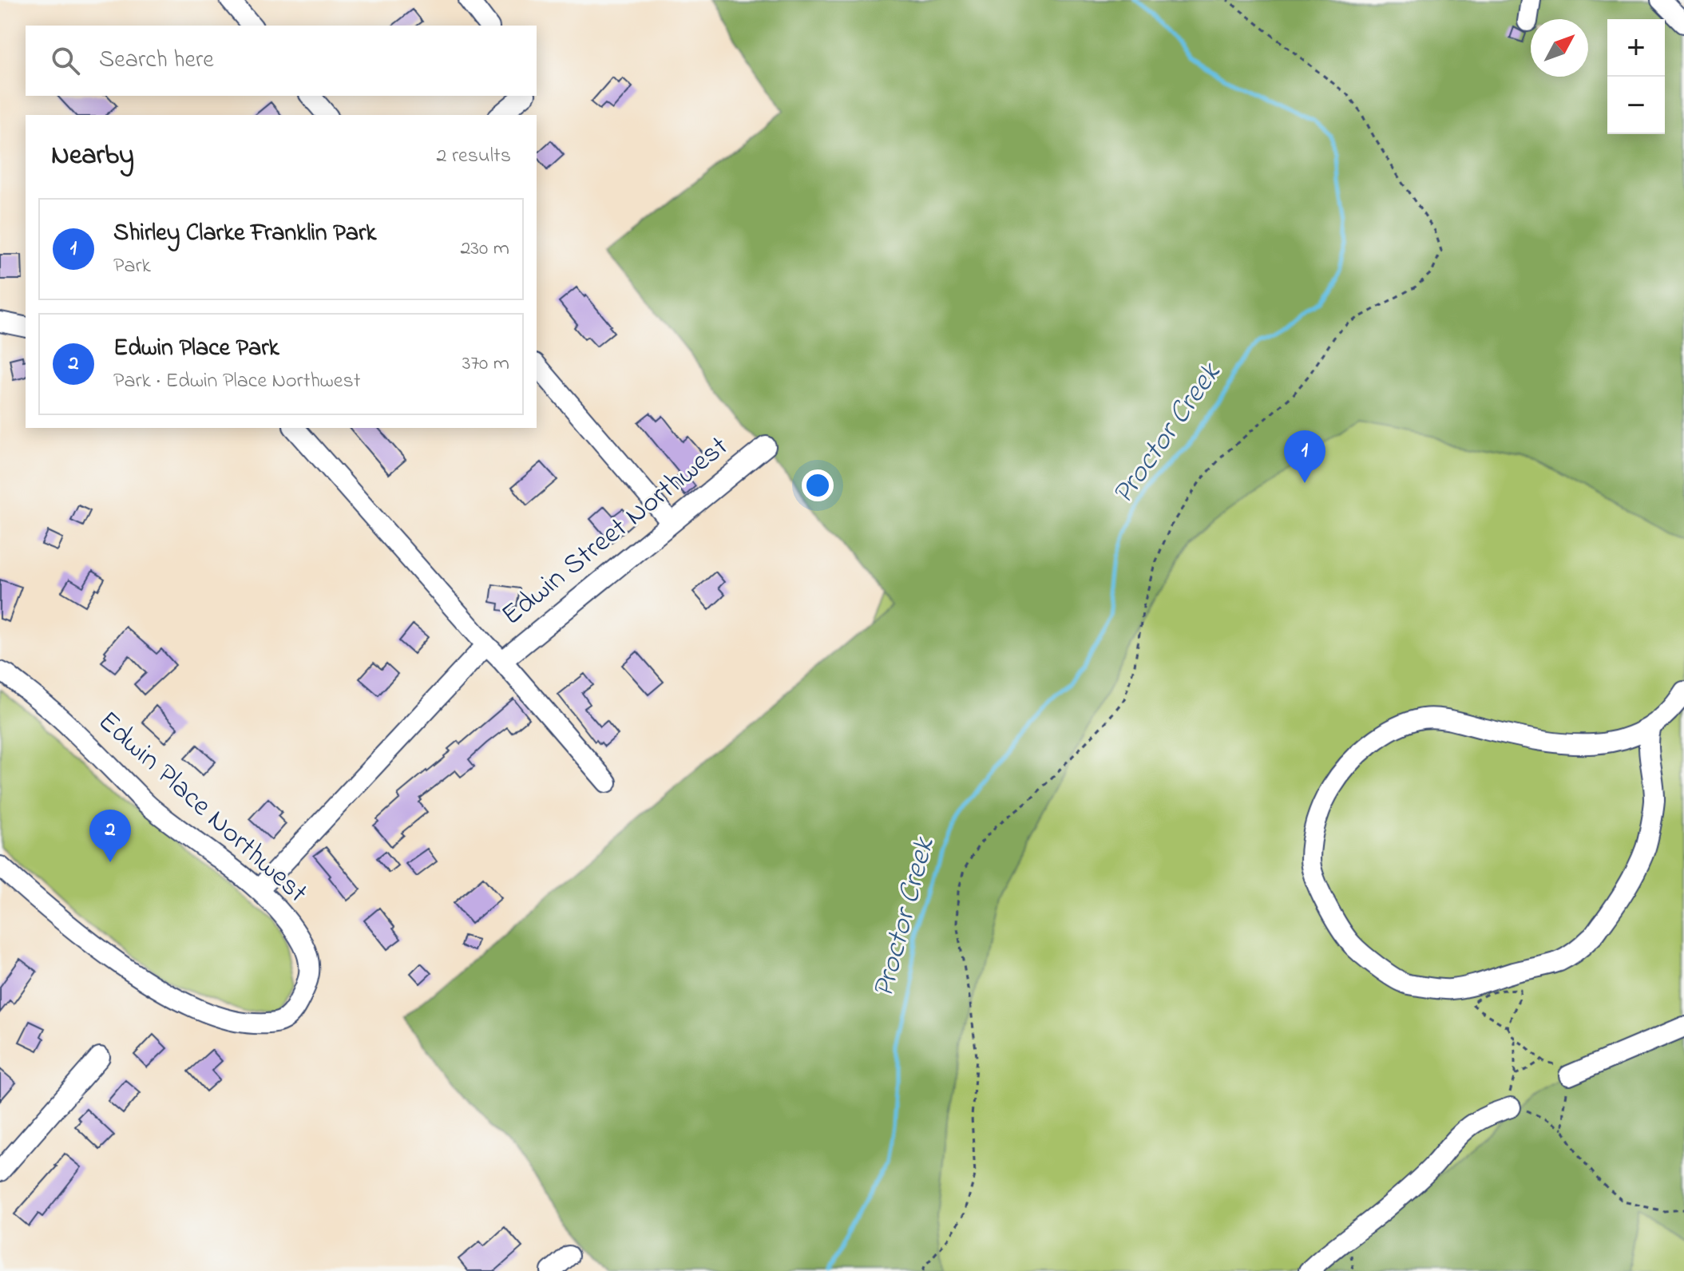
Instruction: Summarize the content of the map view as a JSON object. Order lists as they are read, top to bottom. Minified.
{"streets":{"street":["Edwin Street Northwest","Edwin Place Northwest"]},"crossings":[["Edwin Street Northwest","Edwin Place Northwest"]],"water":["Proctor Creek"],"north":"top right","page":{"map_buttons":["+","−"],"search":"Search here","heading":["Nearby","2 results"],"list":[{"mark":"1","name":"Shirley Clarke Franklin Park","note":"Park","value":"230 m"},{"mark":"2","name":"Edwin Place Park","note":"Park · Edwin Place Northwest","value":"370 m"}],"pins":["1","2"]}}
